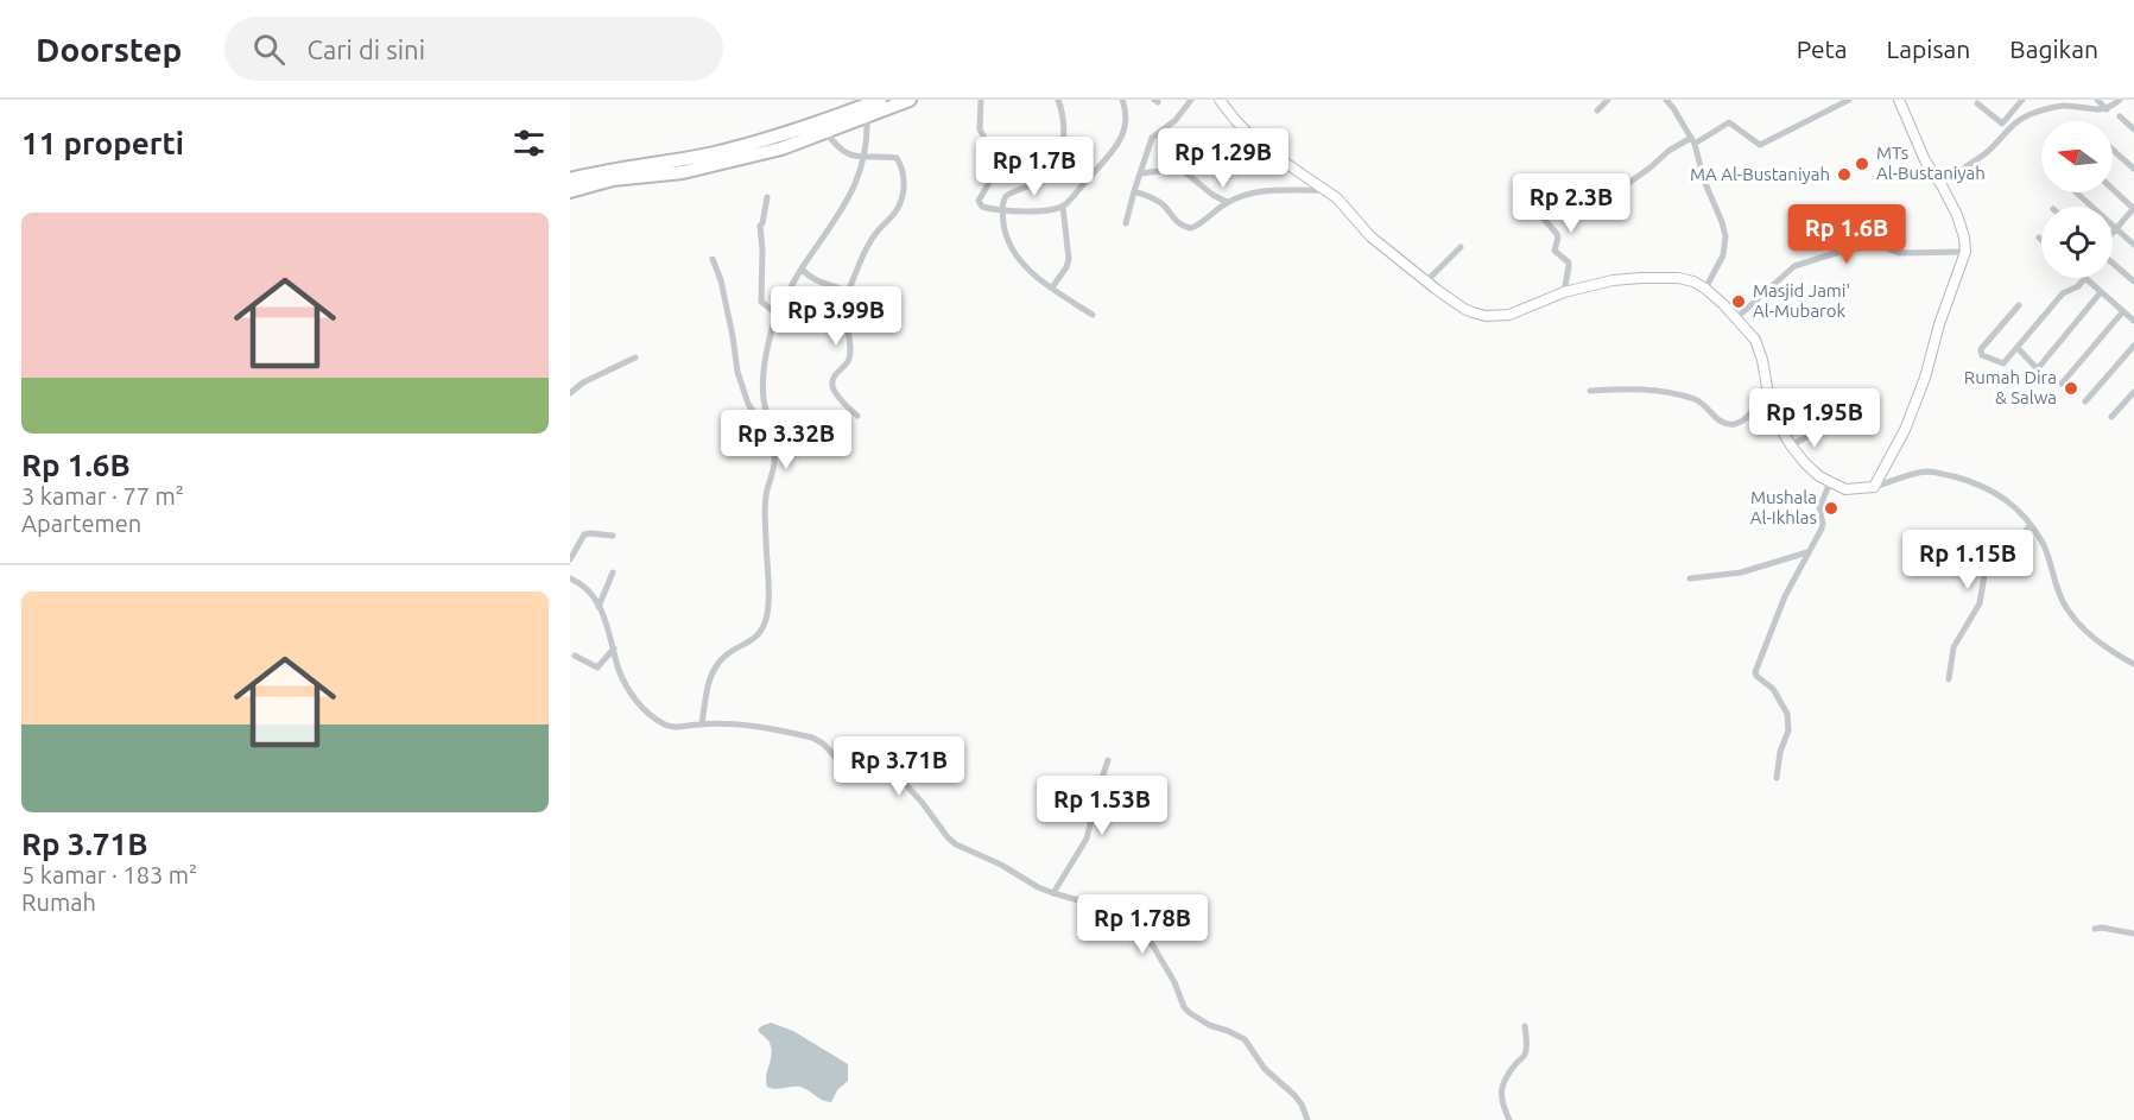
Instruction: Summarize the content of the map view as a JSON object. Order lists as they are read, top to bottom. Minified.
{"places":["MTs Al-Bustaniyah","MA Al-Bustaniyah","Masjid Jami' Al-Mubarok","Rumah Dira & Salwa","Mushala Al-Ikhlas"],"north":"left","page":{"header":"Doorstep","search":"Cari di sini","nav":["Peta","Lapisan","Bagikan"],"heading":"11 properti","price":["Rp 1.29B","Rp 1.7B","Rp 2.3B","Rp 1.6B","Rp 3.99B","Rp 1.95B","Rp 3.32B","Rp 1.15B","Rp 3.71B","Rp 1.53B","Rp 1.78B"],"list":[{"name":"Rp 1.6B","note":"3 kamar · 77 m² · Apartemen"},{"name":"Rp 3.71B","note":"5 kamar · 183 m² · Rumah"}]}}
